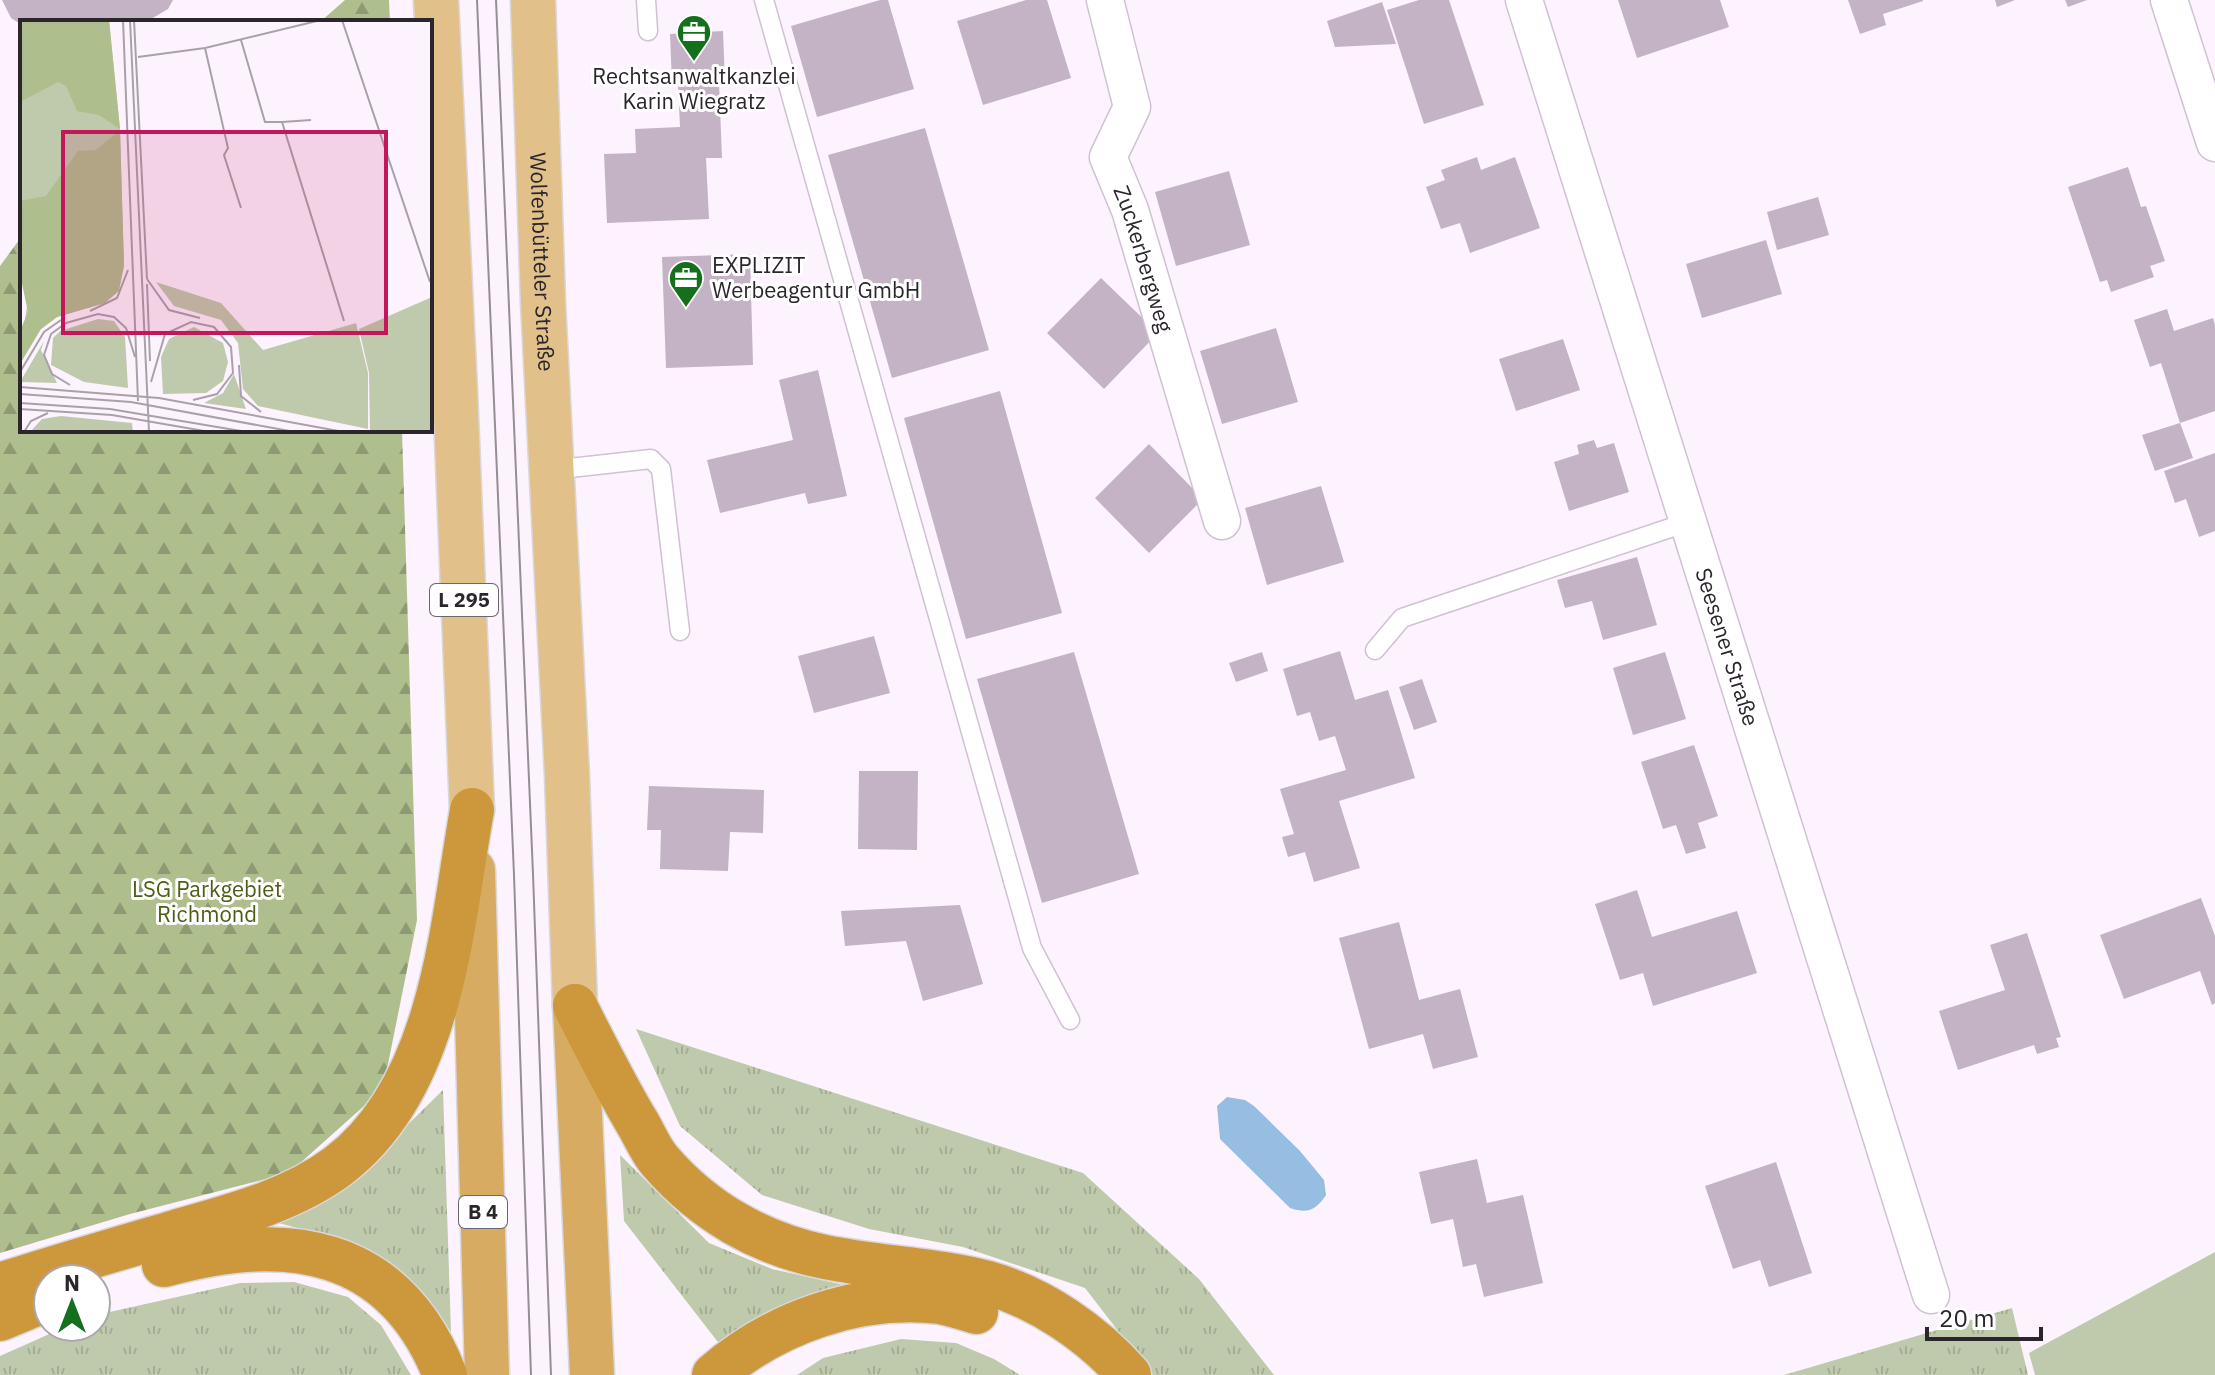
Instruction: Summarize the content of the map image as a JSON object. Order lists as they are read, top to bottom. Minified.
{"streets":{"highway":["B 4"],"main road":["Wolfenbütteler Straße","L 295"],"street":["Zuckerbergweg","Seesener Straße"]},"crossings":[["L 295","B 4"]],"parks":["LSG Parkgebiet Richmond"],"places":{"office":["Rechtsanwaltkanzlei Karin Wiegratz","EXPLIZIT Werbeagentur GmbH"]},"scale_bar":"20 m","north":"top"}
